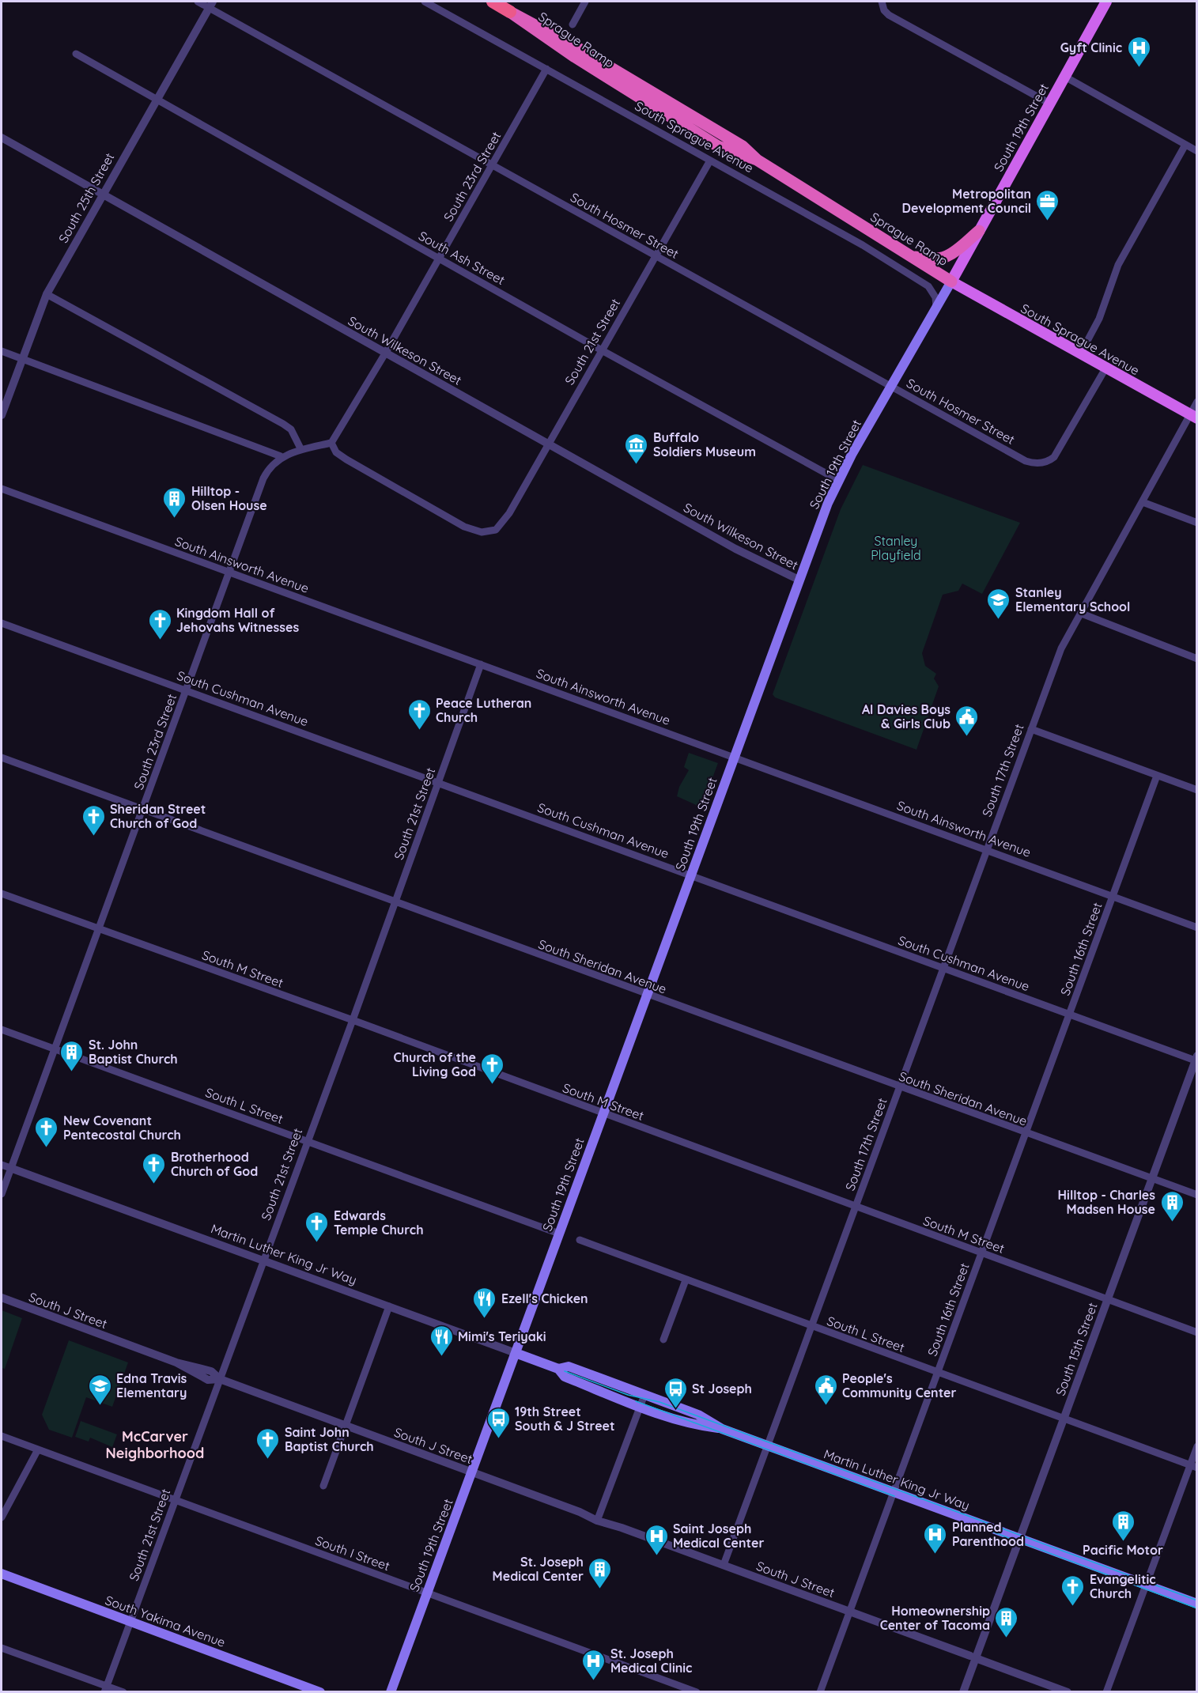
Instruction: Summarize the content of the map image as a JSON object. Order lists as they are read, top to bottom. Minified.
{"streets":{"highway":["Sprague Ramp"],"main road":["South 19th Street","South Sprague Avenue","Martin Luther King Jr Way","South Yakima Avenue"],"street":["South 23rd Street","South 25th Street","South Hosmer Street","South Ash Street","South 21st Street","South Wilkeson Street","South Ainsworth Avenue","South Cushman Avenue","South 17th Street","South 16th Street","South Sheridan Avenue","South M Street","South L Street","South J Street","South 15th Street","South I Street"]},"crossings":[["Sprague Ramp","South 19th Street"],["Sprague Ramp","South Sprague Avenue"],["South 19th Street","South Sprague Avenue"],["South 19th Street","South Hosmer Street"],["South 19th Street","South Ash Street"],["South 19th Street","South Wilkeson Street"],["South 19th Street","South Ainsworth Avenue"],["South 19th Street","South Cushman Avenue"],["South 19th Street","South Sheridan Avenue"],["South 19th Street","South M Street"],["South 19th Street","South L Street"],["South 19th Street","Martin Luther King Jr Way"],["South 19th Street","South J Street"],["South 19th Street","South I Street"],["South Sprague Avenue","South 23rd Street"],["South Sprague Avenue","South Hosmer Street"],["South Sprague Avenue","South 21st Street"],["South Sprague Avenue","South 17th Street"],["South 23rd Street","South Hosmer Street"],["South 23rd Street","South Ash Street"],["South 23rd Street","South 21st Street"],["South 23rd Street","South Wilkeson Street"],["South 23rd Street","South Ainsworth Avenue"],["South 23rd Street","South Cushman Avenue"],["South 23rd Street","South Sheridan Avenue"],["South 23rd Street","South M Street"],["South 23rd Street","South L Street"],["South 23rd Street","Martin Luther King Jr Way"],["South 25th Street","South Hosmer Street"],["South 25th Street","South Ash Street"],["South 25th Street","South Wilkeson Street"],["South Hosmer Street","South 21st Street"],["South Ash Street","South 21st Street"],["South 21st Street","South Wilkeson Street"],["South 21st Street","South Ainsworth Avenue"],["South 21st Street","South Cushman Avenue"],["South 21st Street","South Sheridan Avenue"],["South 21st Street","South M Street"],["South 21st Street","South L Street"],["South 21st Street","Martin Luther King Jr Way"],["South 21st Street","South J Street"],["South 21st Street","South I Street"],["South 21st Street","South Yakima Avenue"],["South Ainsworth Avenue","South 17th Street"],["South Ainsworth Avenue","South 16th Street"],["South Cushman Avenue","South 17th Street"],["South Cushman Avenue","South 16th Street"],["South Cushman Avenue","South 15th Street"],["South 17th Street","South Sheridan Avenue"],["South 17th Street","South M Street"],["South 17th Street","South L Street"],["South 17th Street","Martin Luther King Jr Way"],["South 17th Street","South J Street"],["South 16th Street","South Sheridan Avenue"],["South 16th Street","South M Street"],["South 16th Street","South L Street"],["South 16th Street","Martin Luther King Jr Way"],["South 16th Street","South J Street"],["South Sheridan Avenue","South 15th Street"],["South M Street","South 15th Street"],["South L Street","South 15th Street"],["Martin Luther King Jr Way","South 15th Street"],["South J Street","South 15th Street"]],"districts":["McCarver Neighborhood"],"parks":["Stanley Playfield"],"places":{"hospital":["Gyft Clinic","Planned Parenthood","Saint Joseph Medical Center","St. Joseph Medical Clinic"],"office":["Metropolitan Development Council"],"museum":["Buffalo Soldiers Museum"],"building":["Hilltop - Olsen House","St. John Baptist Church","Hilltop - Charles Madsen House","Pacific Motor","St. Joseph Medical Center","Homeownership Center of Tacoma"],"school or university":["Stanley Elementary School","Edna Travis Elementary"],"church":["Kingdom Hall of Jehovahs Witnesses","Peace Lutheran Church","Sheridan Street Church of God","Church of the Living God","New Covenant Pentecostal Church","Brotherhood Church of God","Edwards Temple Church","Saint John Baptist Church","Evangelitic Church"],"public building":["Al Davies Boys & Girls Club","People's Community Center"],"restaurant":["Ezell's Chicken","Mimi's Teriyaki"],"bus stop":["St Joseph","19th Street South & J Street"]}}
